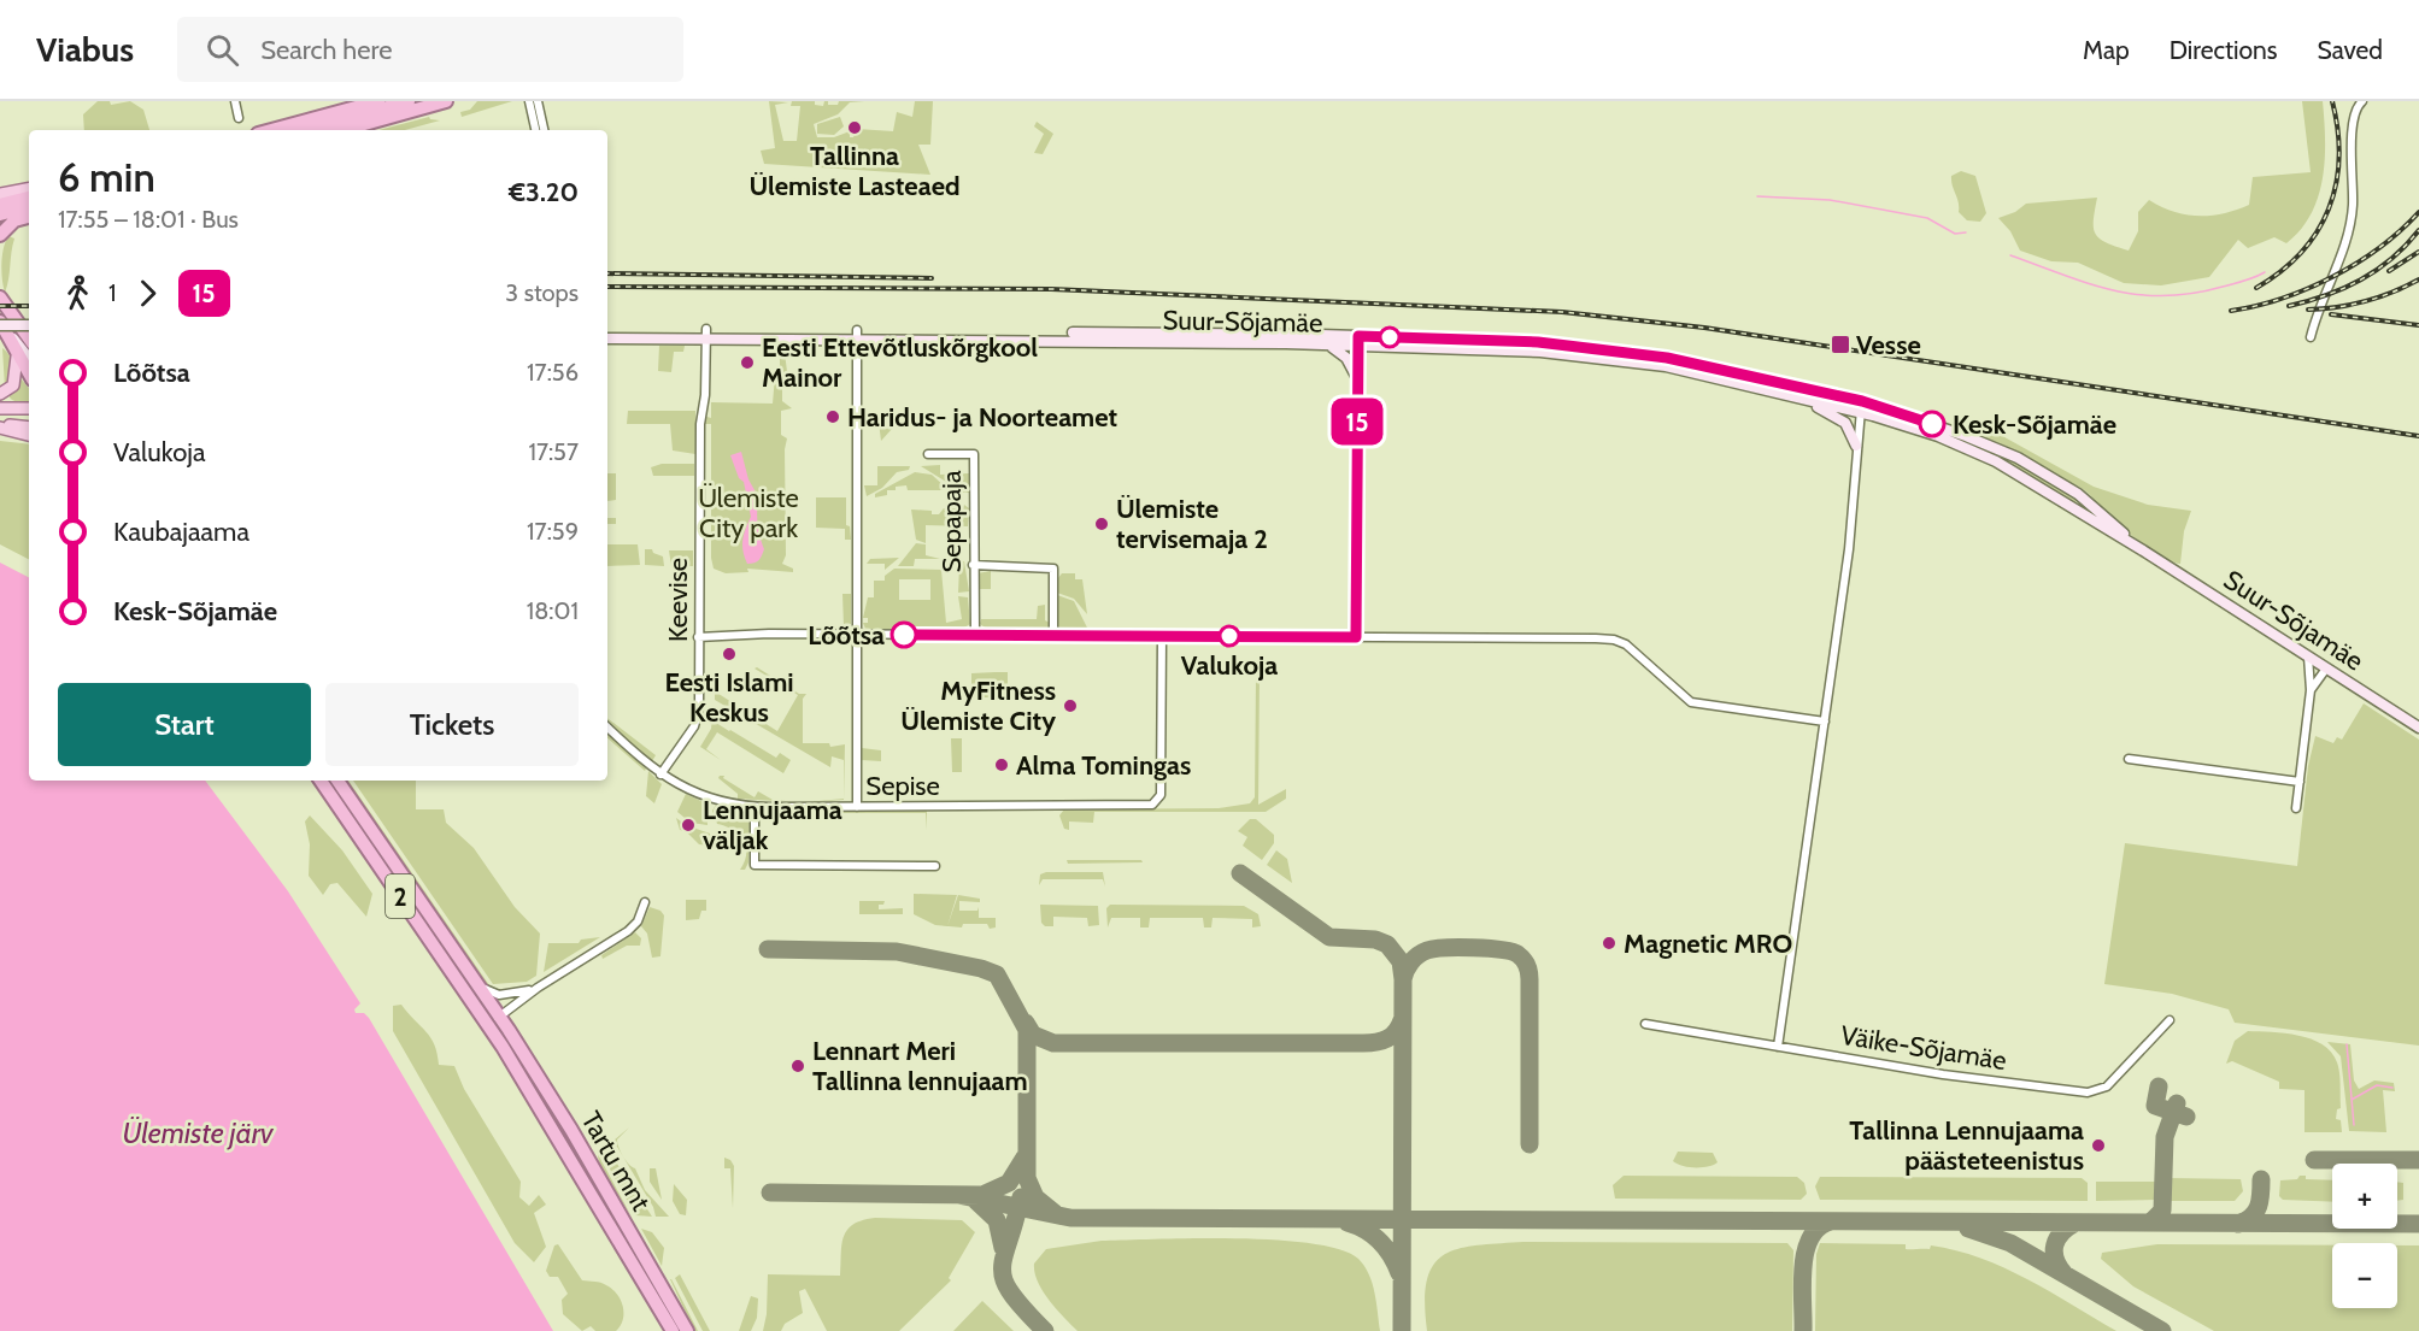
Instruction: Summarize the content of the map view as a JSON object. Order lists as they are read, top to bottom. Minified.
{"streets":{"highway":["2","Tartu mnt"],"main road":["Suur-Sõjamäe"],"street":["Sepapaja","Keevise","Sepise","Väike-Sõjamäe"]},"crossings":[["Suur-Sõjamäe","Keevise"],["Keevise","Sepise"]],"water":["Ülemiste järv"],"parks":["Ülemiste City park"],"places":{"other":["Tallinna Ülemiste Lasteaed","Eesti Ettevõtluskõrgkool Mainor","Haridus- ja Noorteamet","Kesk-Sõjamäe","Ülemiste tervisemaja 2","Lõõtsa","Valukoja","Eesti Islami Keskus","MyFitness Ülemiste City","Alma Tomingas","Lennujaama väljak","Magnetic MRO","Lennart Meri Tallinna lennujaam","Tallinna Lennujaama päästeteenistus"],"transit":["Vesse"]},"lines":["bus line 15"],"page":{"header":"Viabus","search":"Search here","nav":["Map","Directions","Saved"],"on_map":"15","heading":["6 min","17:55 – 18:01 · Bus","€3.20"],"legs":["1","15","3 stops"],"list":[{"name":"Lõõtsa","value":"17:56"},{"name":"Valukoja","value":"17:57"},{"name":"Kaubajaama","value":"17:59"},{"name":"Kesk-Sõjamäe","value":"18:01"}],"buttons":["Start","Tickets"],"map_buttons":["+","−"]}}
